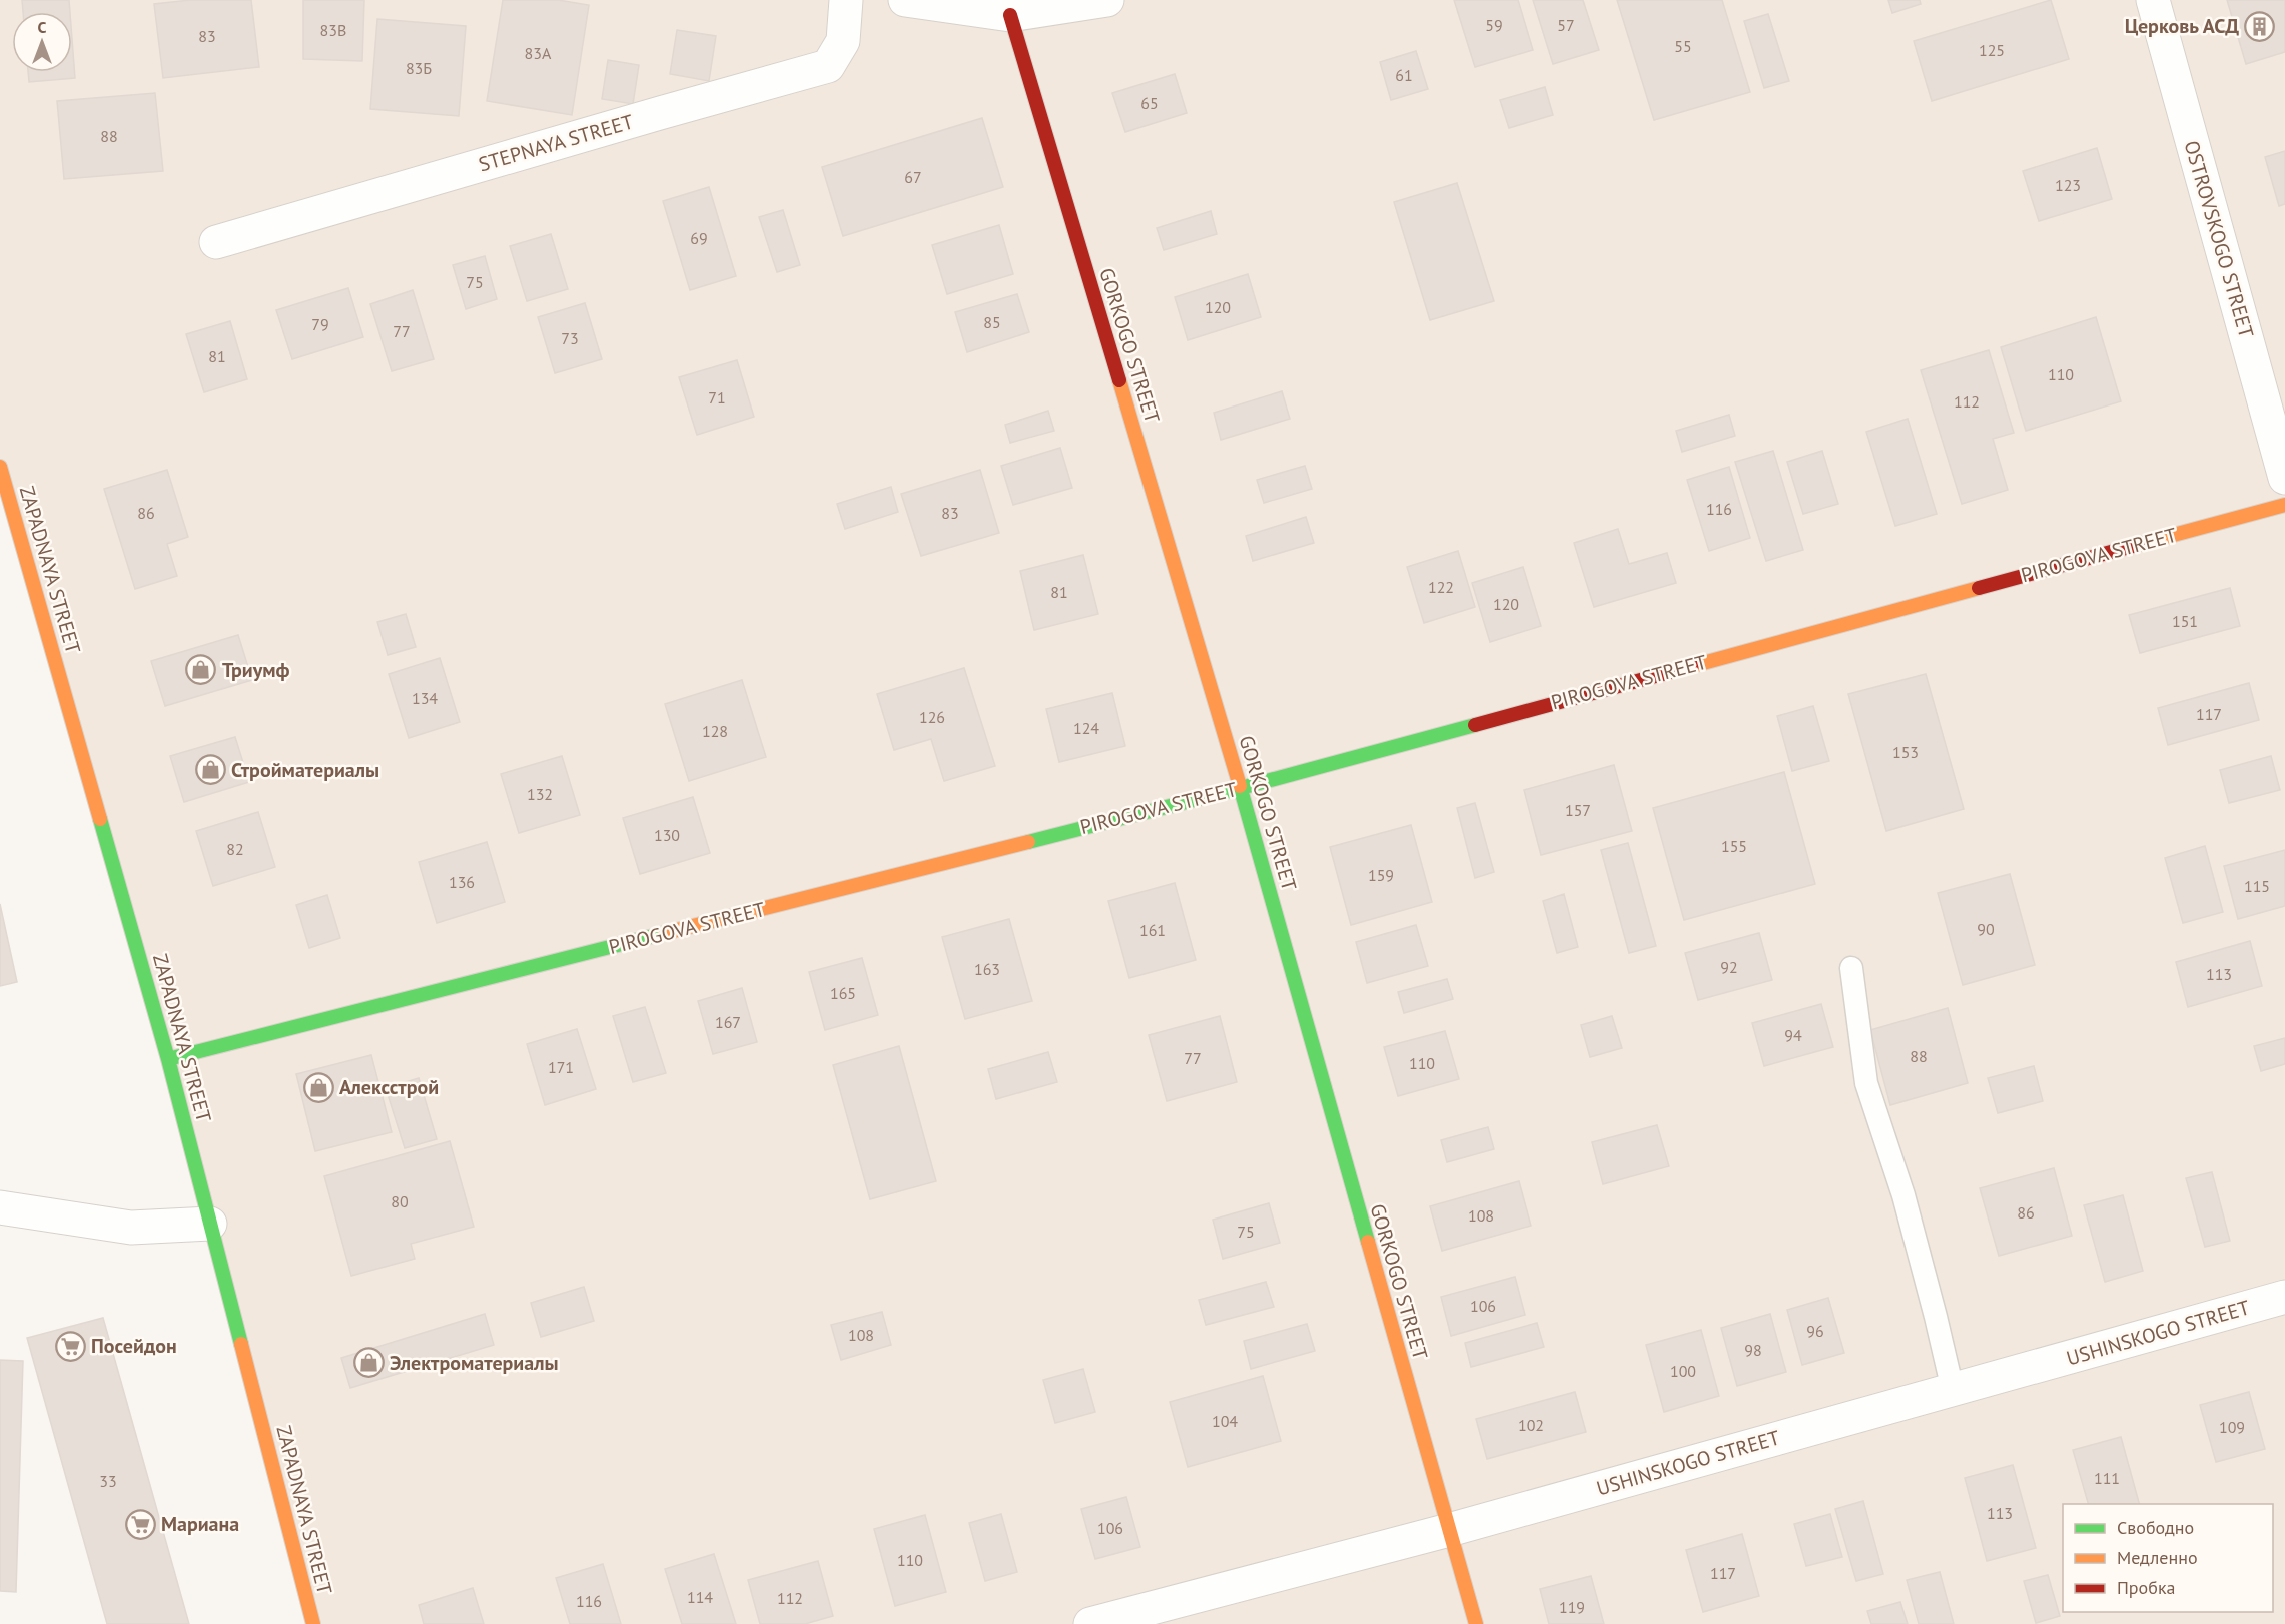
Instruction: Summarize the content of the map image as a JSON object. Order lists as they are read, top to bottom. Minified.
{"streets":{"street":["STEPNAYA STREET","OSTROVSKOGO STREET","GORKOGO STREET","PIROGOVA STREET","ZAPADNAYA STREET","USHINSKOGO STREET"]},"crossings":[["GORKOGO STREET","PIROGOVA STREET"],["GORKOGO STREET","USHINSKOGO STREET"],["PIROGOVA STREET","ZAPADNAYA STREET"]],"places":{"building":["Церковь АСД"],"shop":["Триумф","Стройматериалы","Алексстрой","Электроматериалы"],"supermarket":["Посейдон","Мариана"]},"house_numbers":["59","57","83В","83","55","125","83А","83Б","61","65","88","67","123","69","75","120","85","79","77","73","81","110","71","112","116","86","83","122","81","120","151","134","117","126","124","128","153","132","157","130","155","82","159","136","115","90","161","92","163","113","165","167","94","88","77","110","171","80","86","108","75","106","96","108","98","100","104","102","109","111","33","113","106","110","117","114","112","116","119"],"legend":["Свободно","Медленно","Пробка"],"north":"top"}
